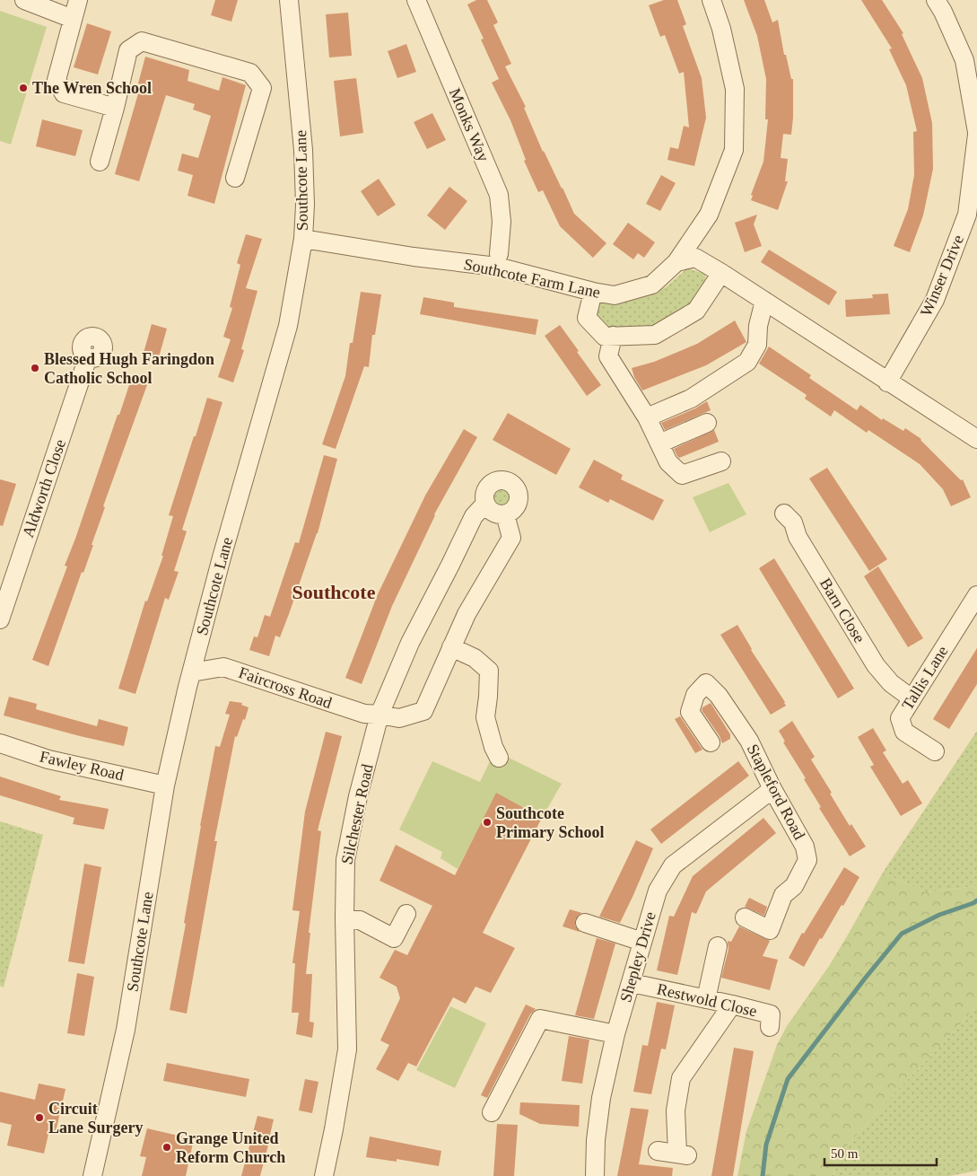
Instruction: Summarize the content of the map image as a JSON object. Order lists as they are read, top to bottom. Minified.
{"streets":{"street":["Monks Way","Southcote Lane","Winser Drive","Southcote Farm Lane","Aldworth Close","Barn Close","Tallis Lane","Faircross Road","Fawley Road","Stapleford Road","Silchester Road","Shepley Drive","Restwold Close"]},"crossings":[["Southcote Lane","Southcote Farm Lane"],["Southcote Lane","Faircross Road"],["Southcote Lane","Fawley Road"],["Barn Close","Tallis Lane"],["Faircross Road","Silchester Road"],["Stapleford Road","Shepley Drive"],["Shepley Drive","Restwold Close"]],"districts":["Southcote"],"places":["The Wren School","Blessed Hugh Faringdon Catholic School","Southcote Primary School","Circuit Lane Surgery","Grange United Reform Church"],"scale_bar":"50 m"}
